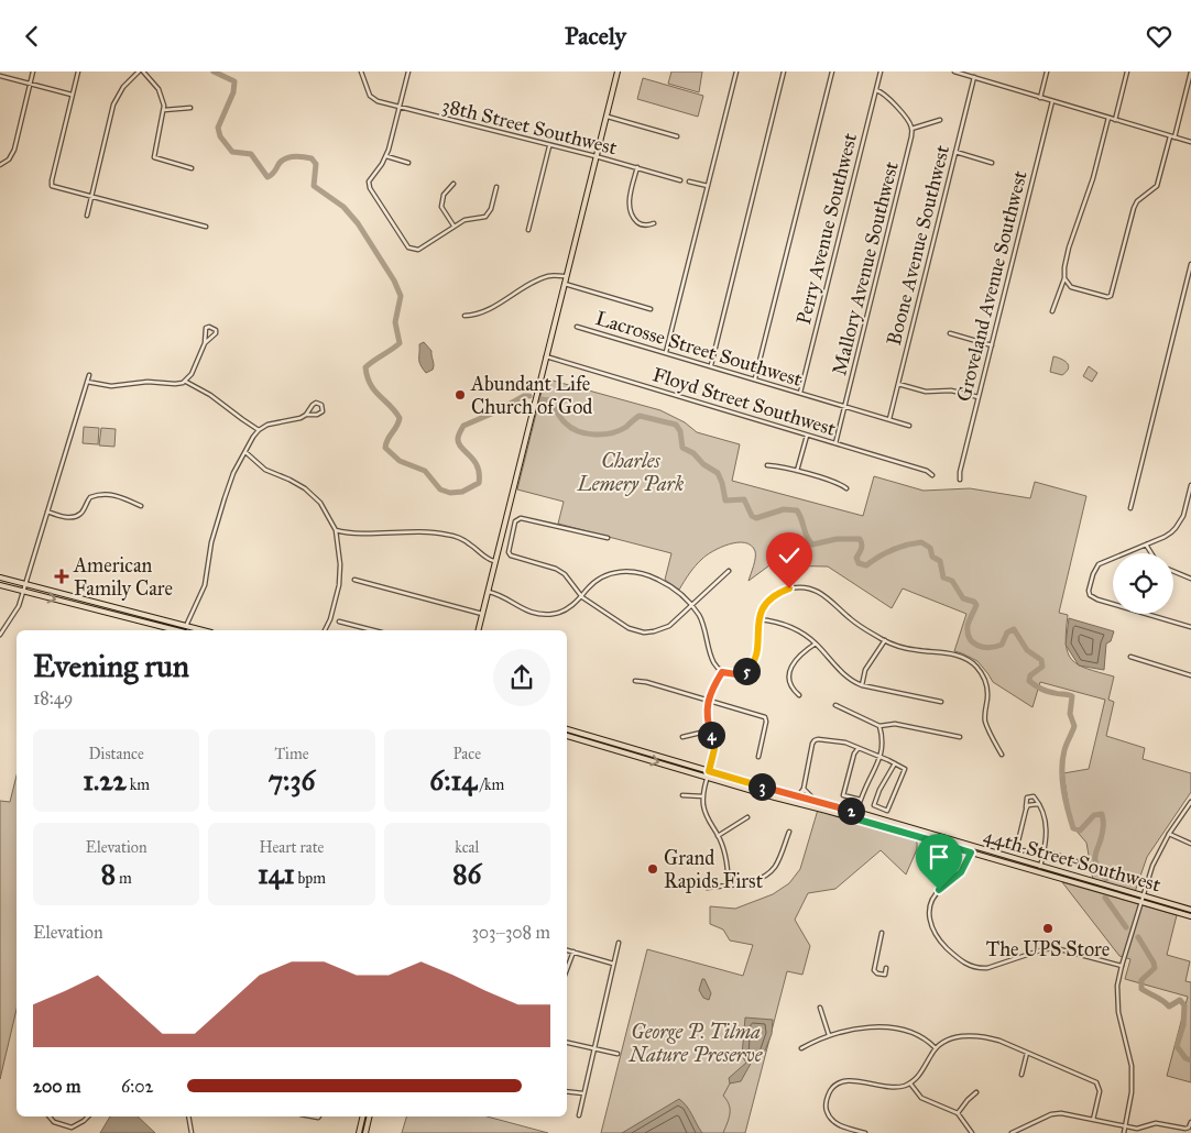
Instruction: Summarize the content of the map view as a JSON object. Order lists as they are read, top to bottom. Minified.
{"streets":{"main road":["44th Street Southwest"],"street":["38th Street Southwest","Perry Avenue Southwest","Boone Avenue Southwest","Mallory Avenue Southwest","Groveland Avenue Southwest","Lacrosse Street Southwest","Floyd Street Southwest"]},"crossings":[["Perry Avenue Southwest","Lacrosse Street Southwest"],["Boone Avenue Southwest","Lacrosse Street Southwest"],["Mallory Avenue Southwest","Lacrosse Street Southwest"],["Mallory Avenue Southwest","Floyd Street Southwest"]],"parks":["Charles Lemery Park","George P. Tilma Nature Preserve"],"places":{"other":["Abundant Life Church of God","Grand Rapids First","The UPS Store"],"health":["American Family Care"]},"page":{"header":"Pacely","heading":["Evening run","18:49"],"pins":["5","4","3","2"],"stats":[["Distance","1.22 km"],["Time","7:36"],["Pace","6:14 /km"],["Elevation","8 m"],["Heart rate","141 bpm"],["kcal","86"]],"chart":["Elevation","303–308 m"],"list":[{"name":"200 m","note":"6:02"}]}}
